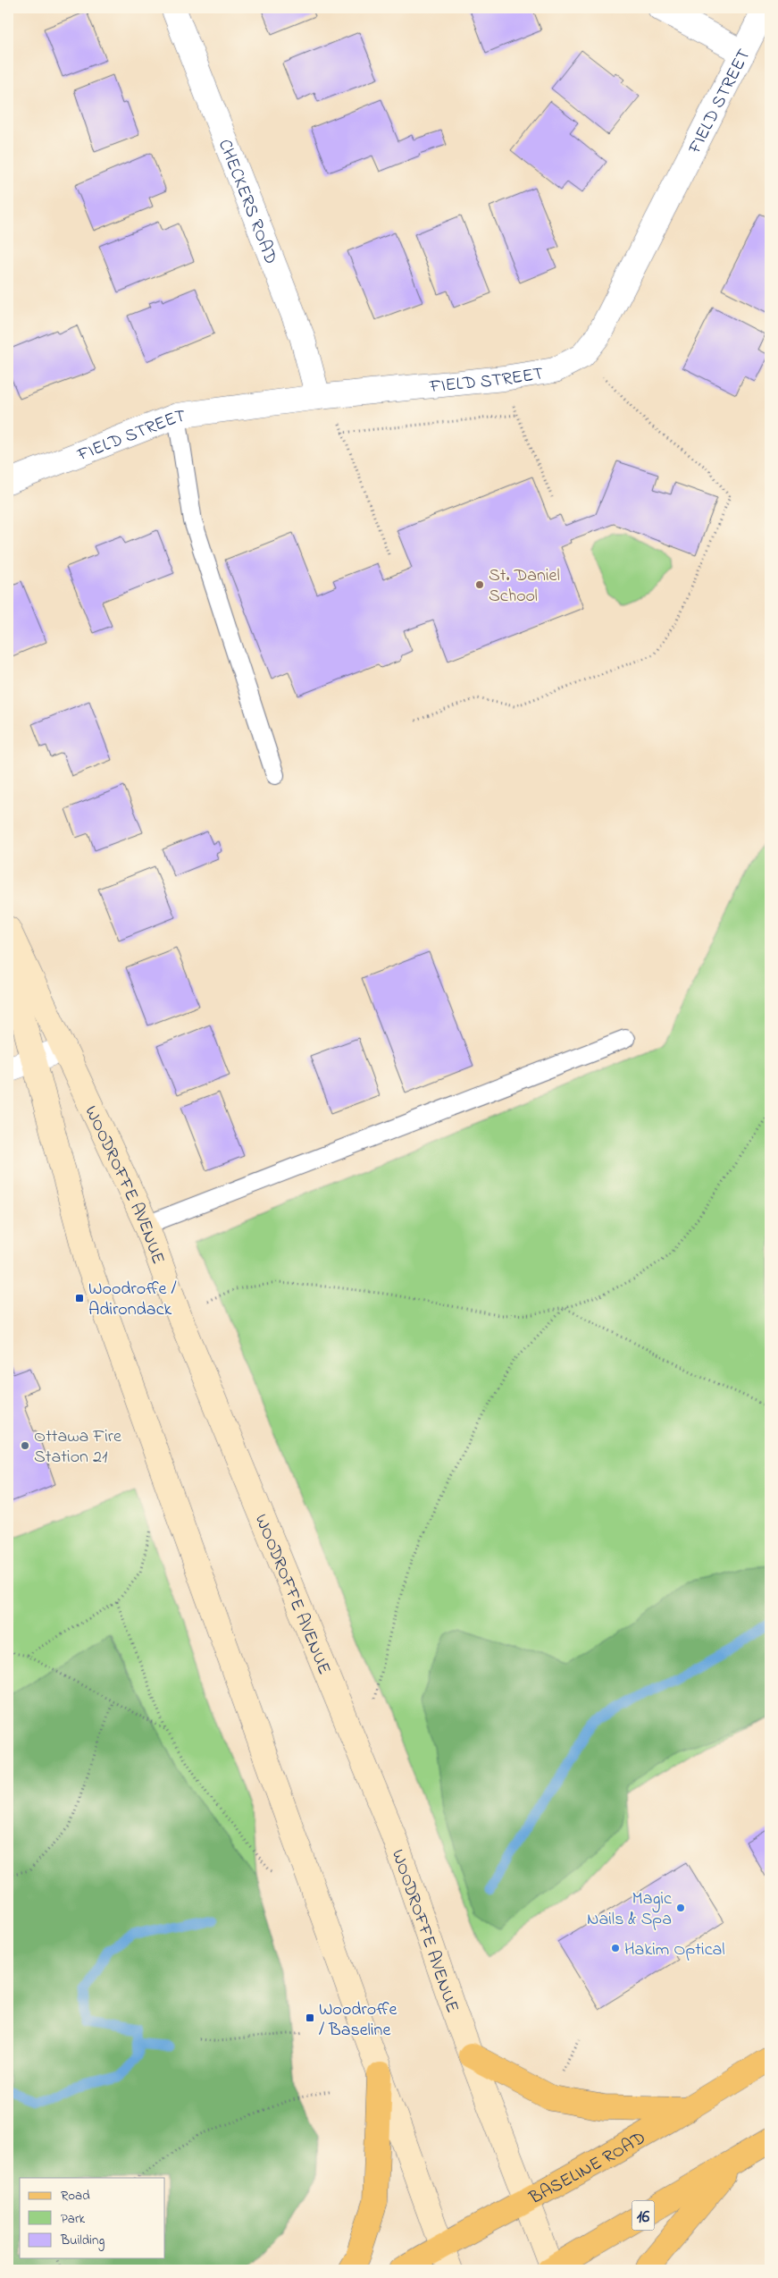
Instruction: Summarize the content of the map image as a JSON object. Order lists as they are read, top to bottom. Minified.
{"streets":{"main road":["WOODROFFE AVENUE","BASELINE ROAD","16"],"street":["FIELD STREET","CHECKERS ROAD"]},"crossings":[["FIELD STREET","CHECKERS ROAD"],["WOODROFFE AVENUE","BASELINE ROAD"],["WOODROFFE AVENUE","16"]],"places":{"other":["St. Daniel School","Ottawa Fire Station 21","Magic Nails & Spa","Hakim Optical"],"transit":["Woodroffe / Adirondack","Woodroffe / Baseline"]},"legend":["Road","Park","Building"]}
